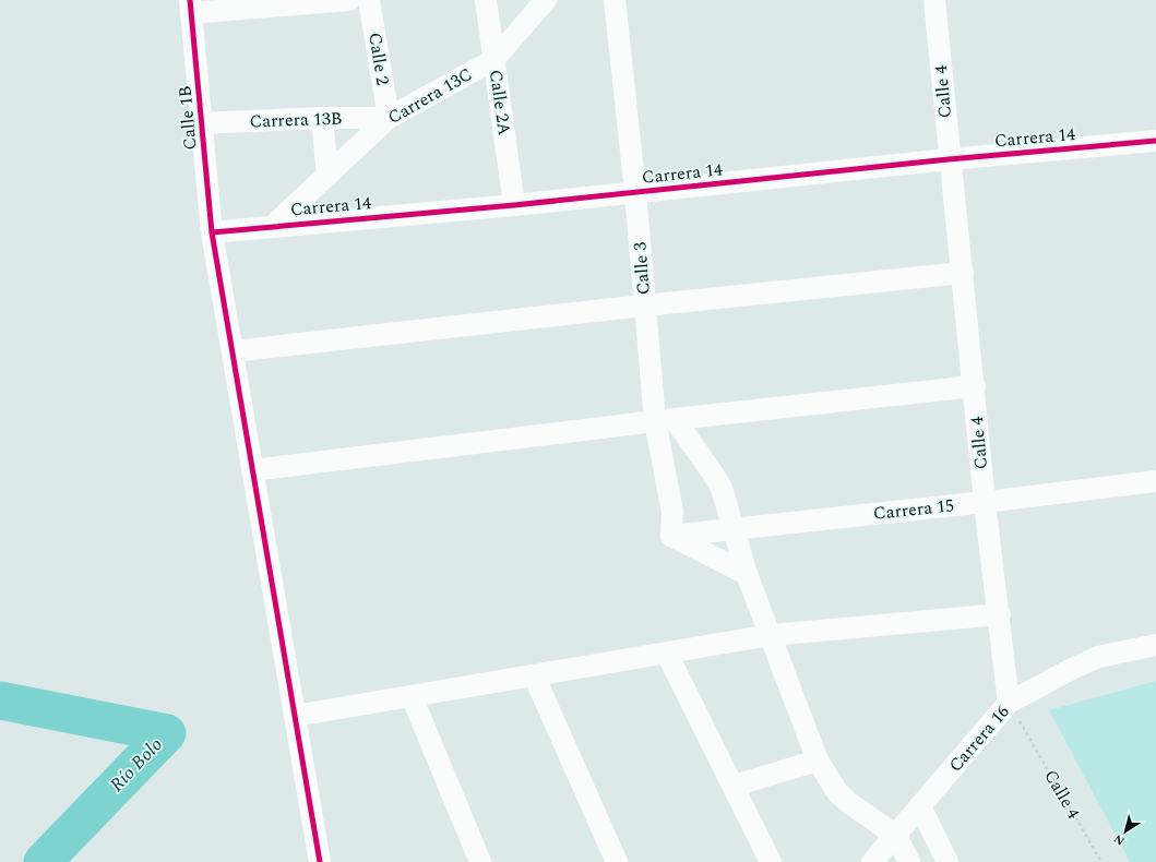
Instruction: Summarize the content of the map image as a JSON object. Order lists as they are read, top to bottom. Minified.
{"streets":{"street":["Calle 2","Calle 4","Carrera 13C","Calle 2A","Calle 1B","Carrera 13B","Carrera 14","Calle 3","Carrera 15","Carrera 16"]},"crossings":[["Calle 2","Carrera 13C"],["Calle 2","Carrera 13B"],["Calle 4","Carrera 14"],["Calle 4","Carrera 15"],["Calle 4","Carrera 16"],["Carrera 13C","Calle 2A"],["Carrera 13C","Carrera 13B"],["Carrera 13C","Carrera 14"],["Calle 2A","Carrera 14"],["Calle 1B","Carrera 13B"],["Calle 1B","Carrera 14"],["Carrera 14","Calle 3"],["Calle 3","Carrera 15"]],"water":["Río Bolo"],"north":"bottom left"}
